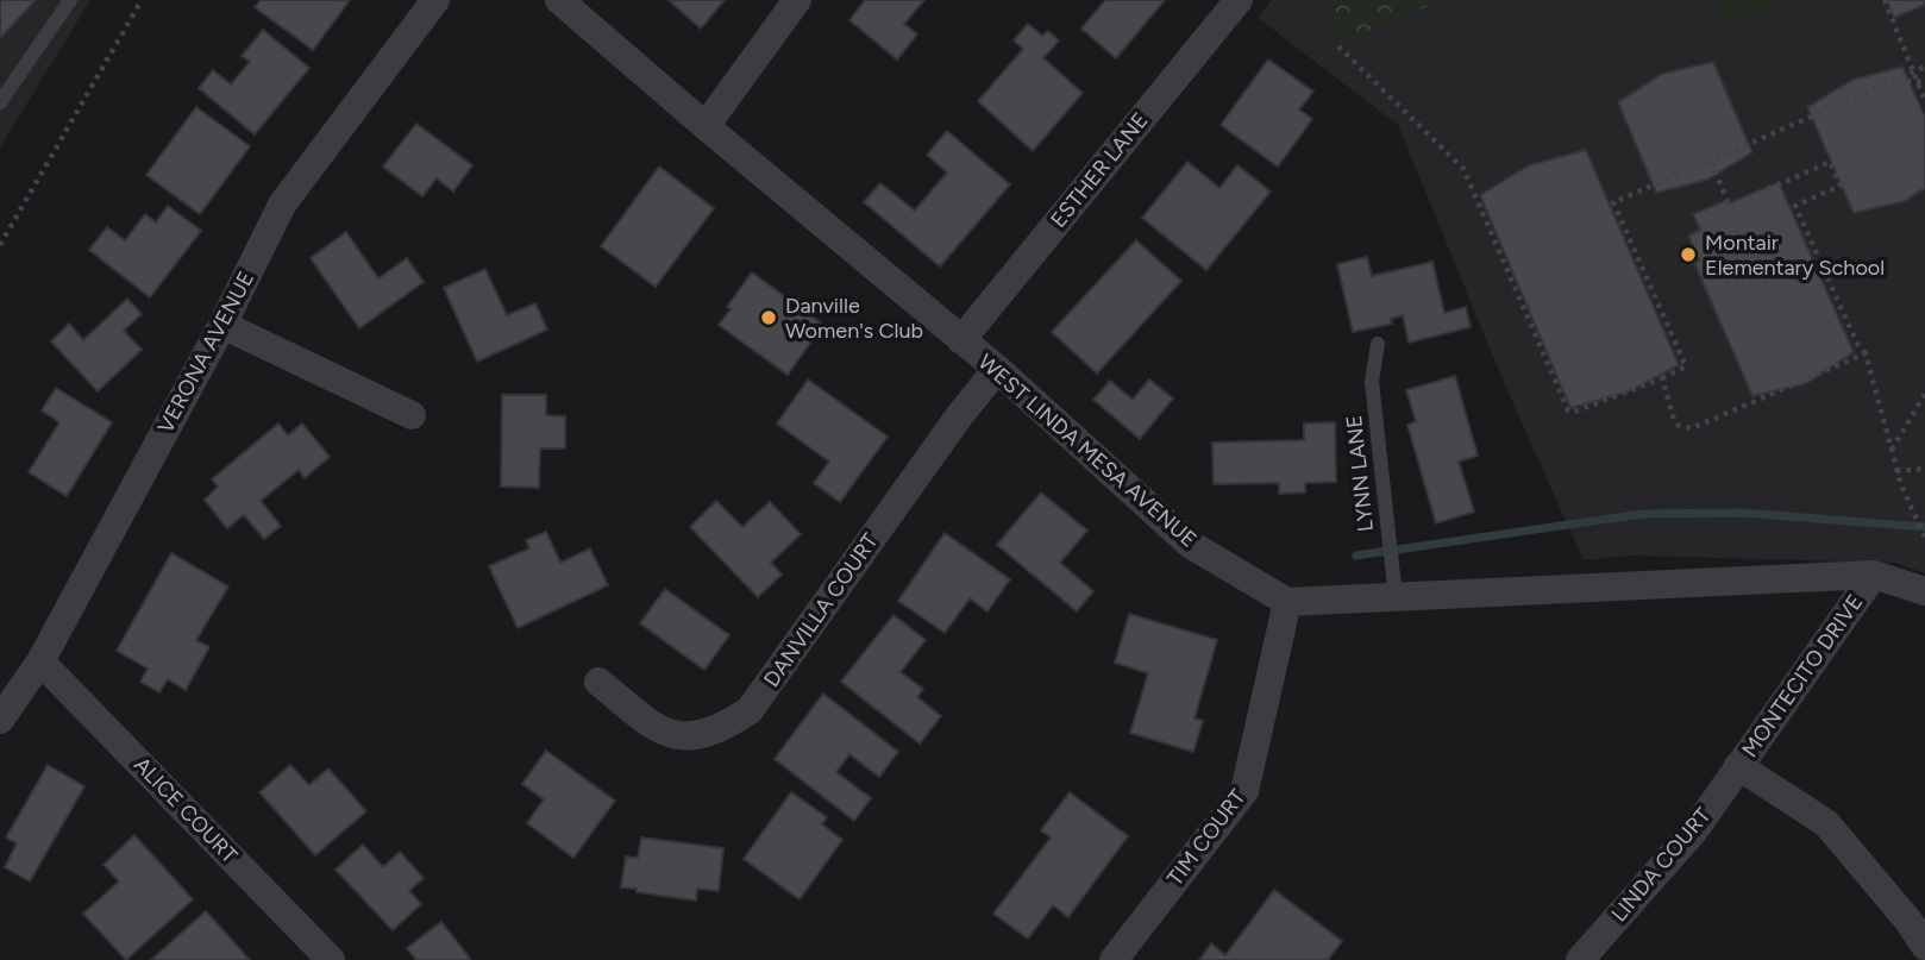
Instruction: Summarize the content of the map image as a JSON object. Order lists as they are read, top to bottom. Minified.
{"streets":{"street":["ESTHER LANE","VERONA AVENUE","WEST LINDA MESA AVENUE","DANVILLA COURT","MONTECITO DRIVE","ALICE COURT","TIM COURT","LINDA COURT"],"lane":["LYNN LANE"]},"crossings":[["ESTHER LANE","WEST LINDA MESA AVENUE"],["VERONA AVENUE","ALICE COURT"],["WEST LINDA MESA AVENUE","DANVILLA COURT"],["WEST LINDA MESA AVENUE","TIM COURT"],["MONTECITO DRIVE","LINDA COURT"]],"places":["Montair Elementary School","Danville Women's Club"]}
